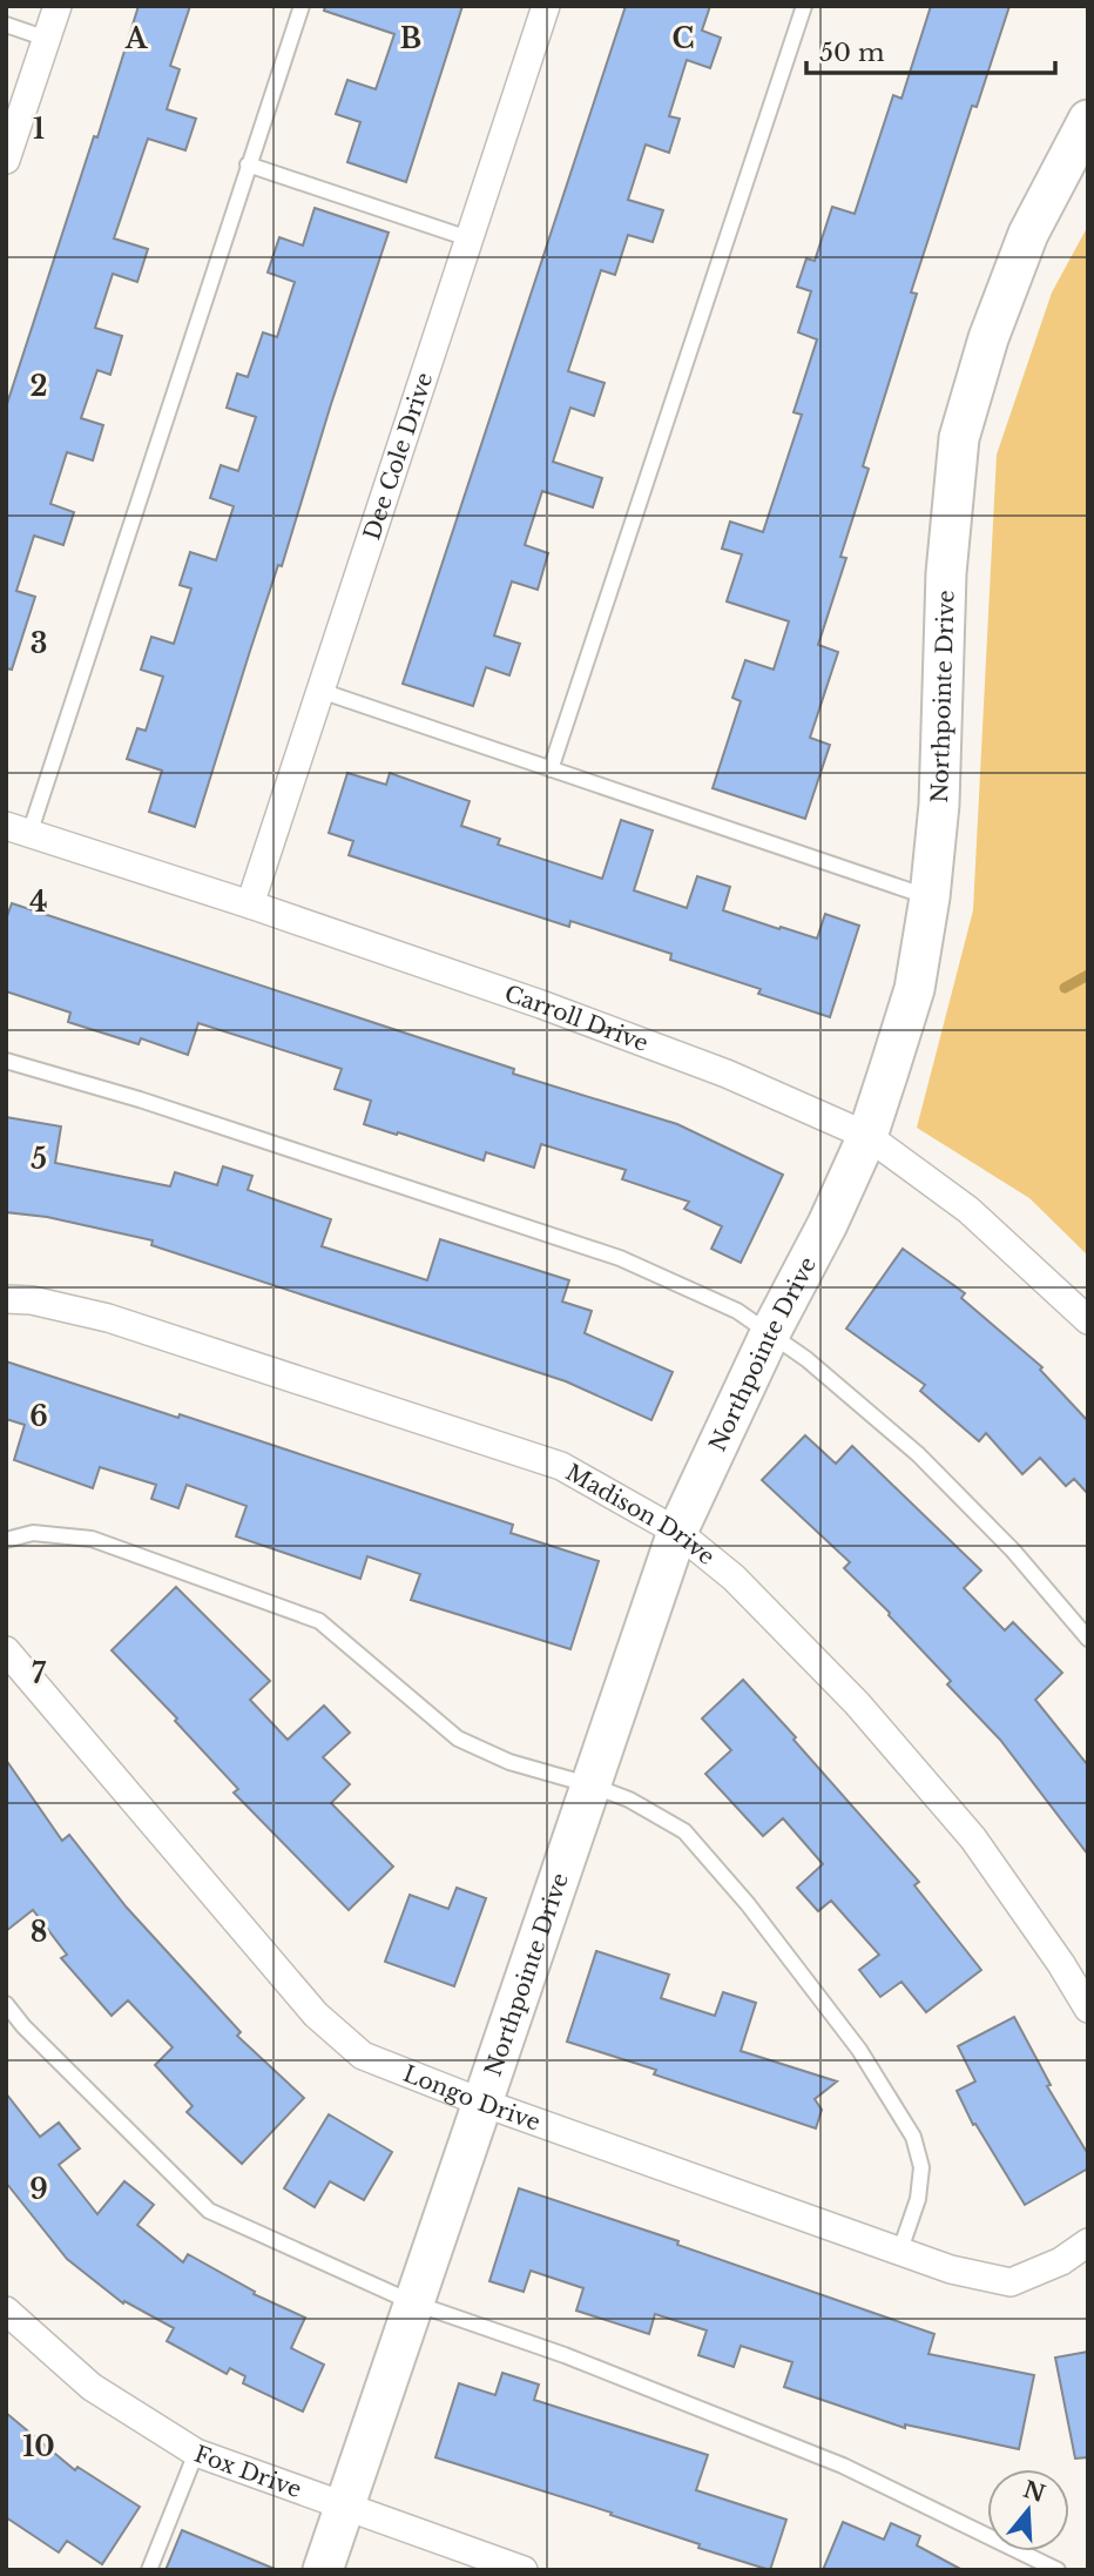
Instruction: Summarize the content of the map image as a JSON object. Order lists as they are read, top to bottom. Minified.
{"streets":{"street":["Dee Cole Drive","Northpointe Drive","Carroll Drive","Madison Drive","Longo Drive","Fox Drive"]},"crossings":[["Dee Cole Drive","Carroll Drive"],["Northpointe Drive","Carroll Drive"],["Northpointe Drive","Madison Drive"],["Northpointe Drive","Longo Drive"],["Northpointe Drive","Fox Drive"]],"scale_bar":"50 m","north":"top","grid":{"columns":["A","B","C"],"rows":["1","2","3","4","5","6","7","8","9","10"]}}
